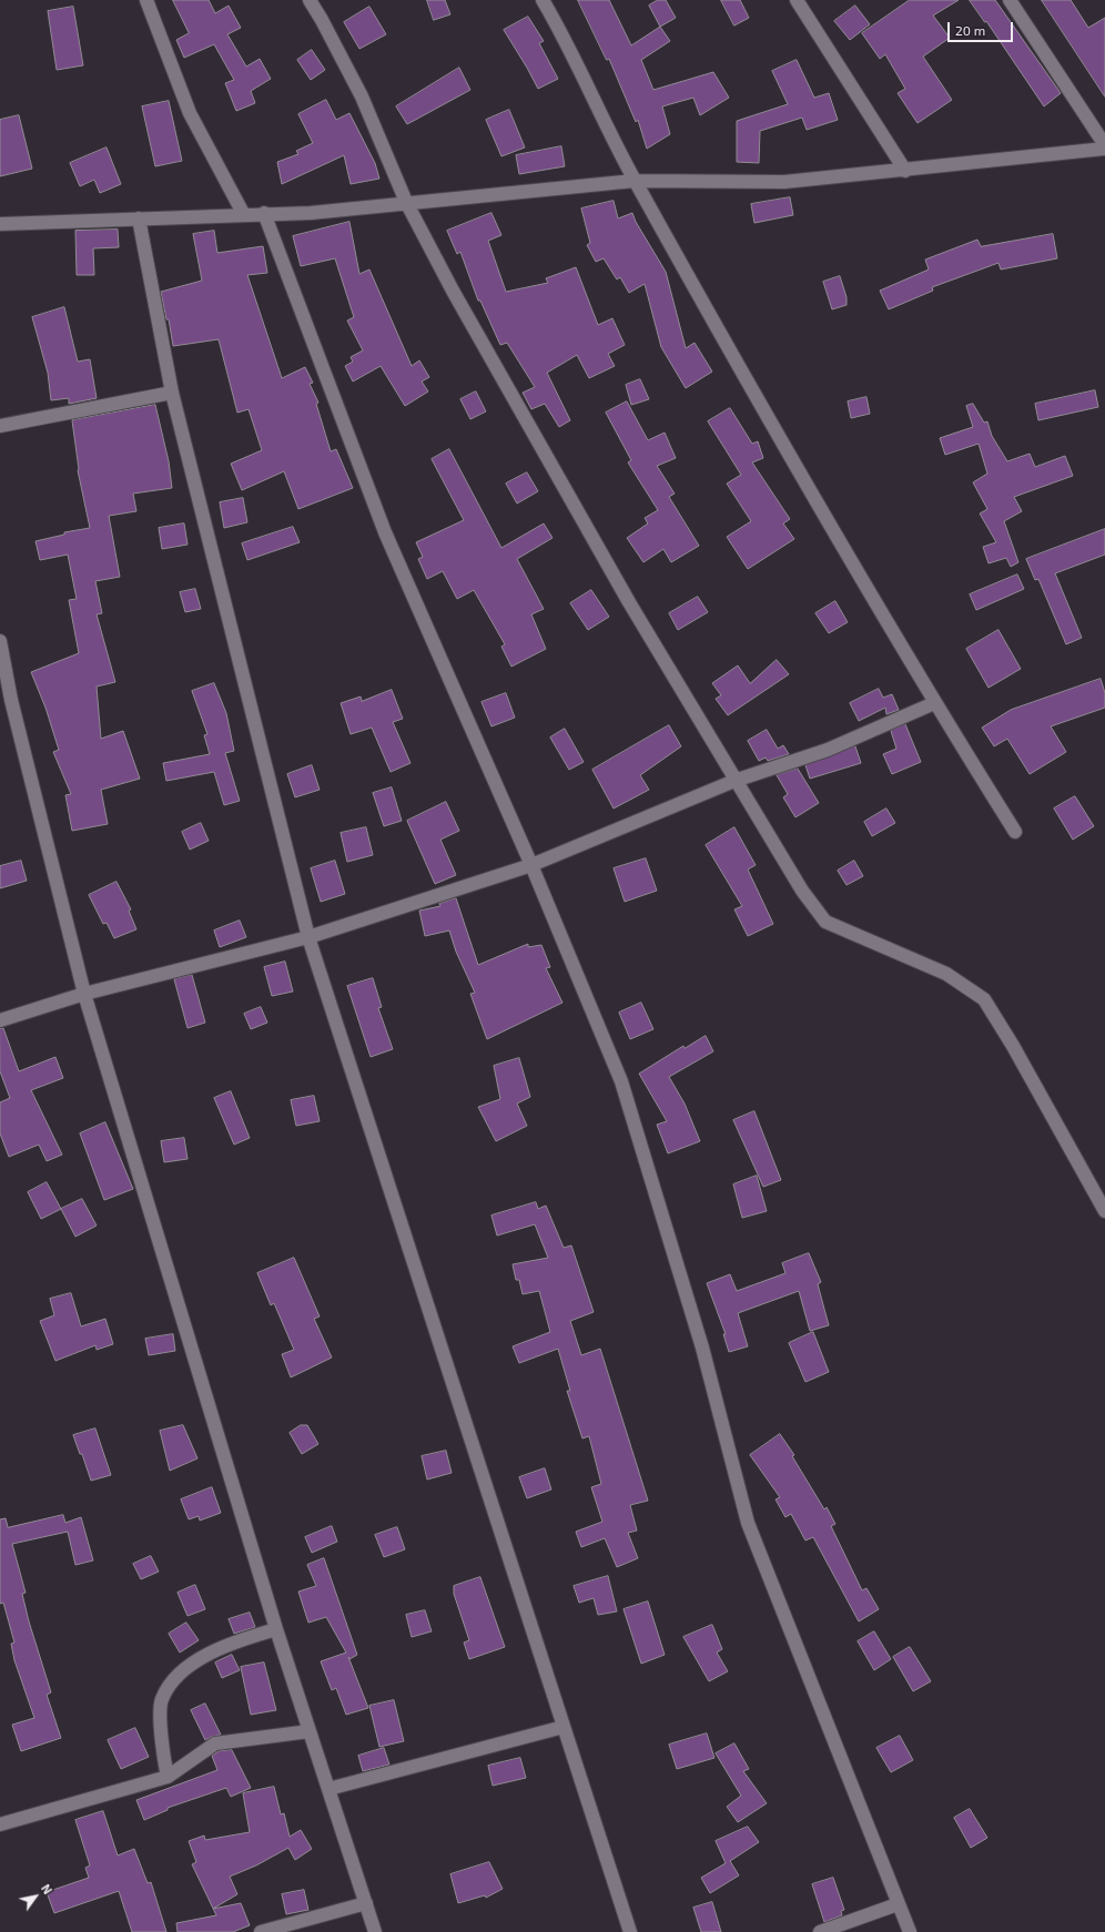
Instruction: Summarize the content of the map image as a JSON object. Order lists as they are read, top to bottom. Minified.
{"scale_bar":"20 m","north":"top right"}
